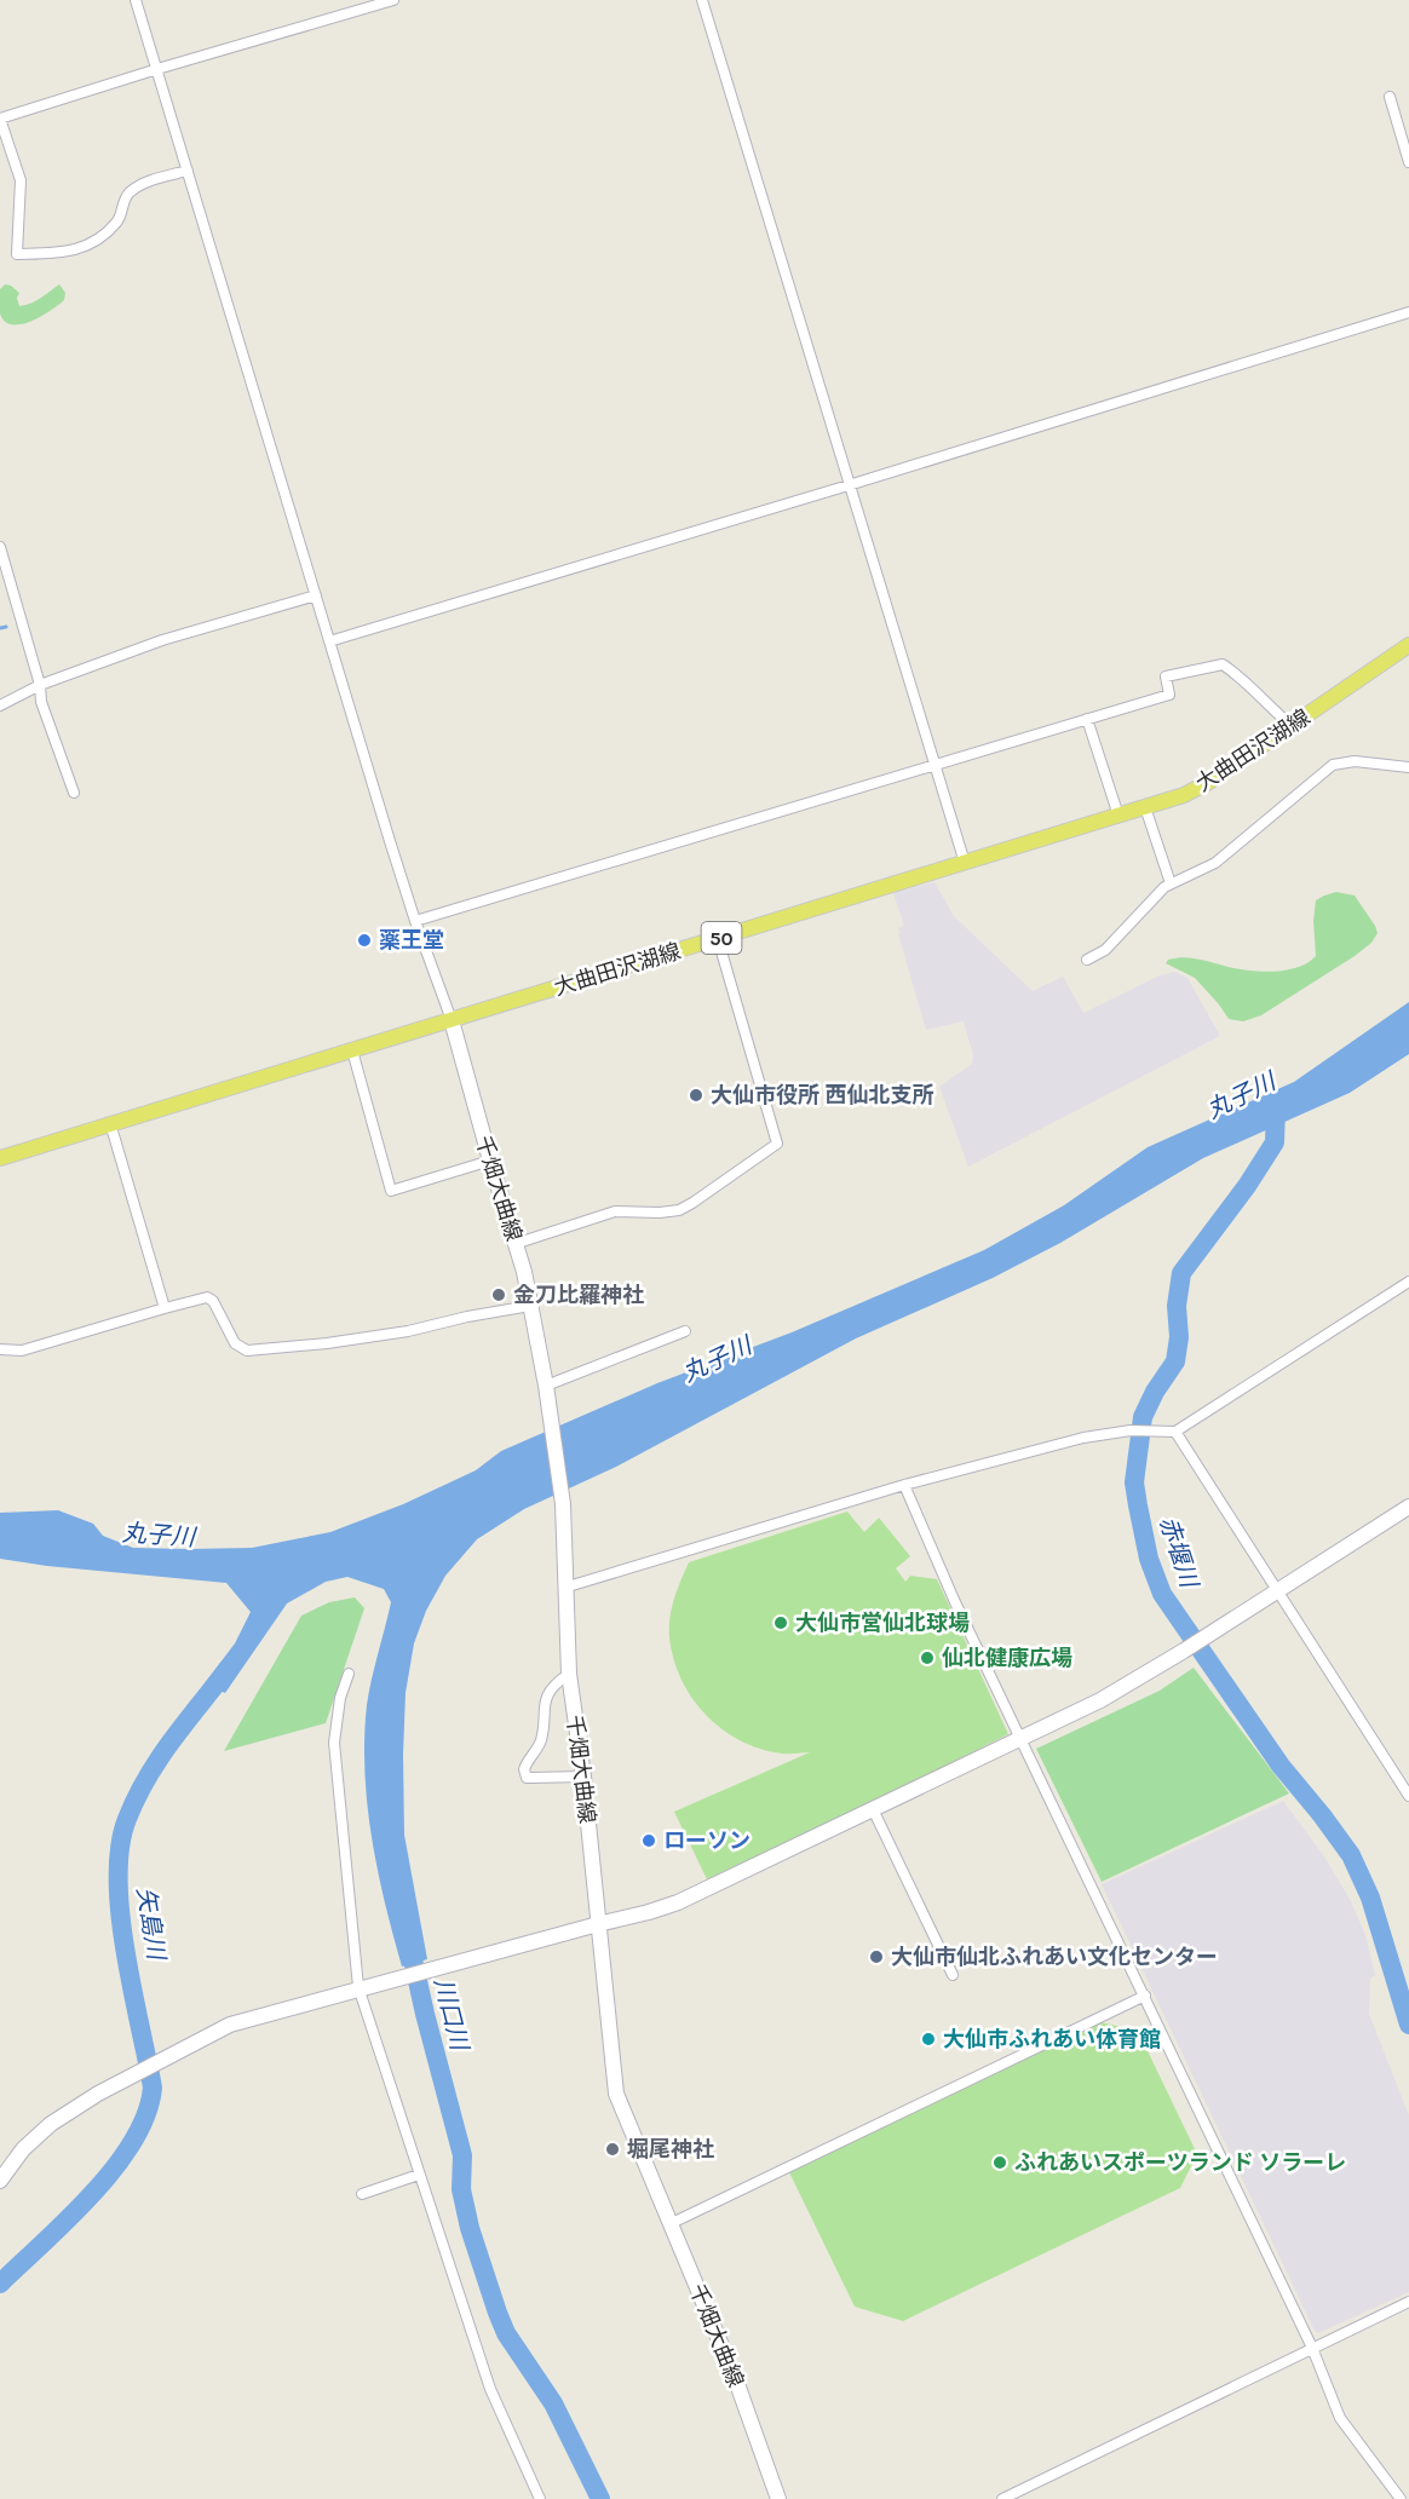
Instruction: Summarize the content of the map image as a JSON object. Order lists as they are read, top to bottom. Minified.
{"streets":{"main road":["大曲田沢湖線","50"],"street":["千畑大曲線"]},"crossings":[["大曲田沢湖線","千畑大曲線"]],"water":["丸子川","赤堰川","矢島川","川口川"],"places":["薬王堂","大仙市役所 西仙北支所","金刀比羅神社","大仙市営仙北球場","仙北健康広場","ローソン","大仙市仙北ふれあい文化センター","大仙市ふれあい体育館","堀尾神社","ふれあいスポーツランド ソラーレ"]}
